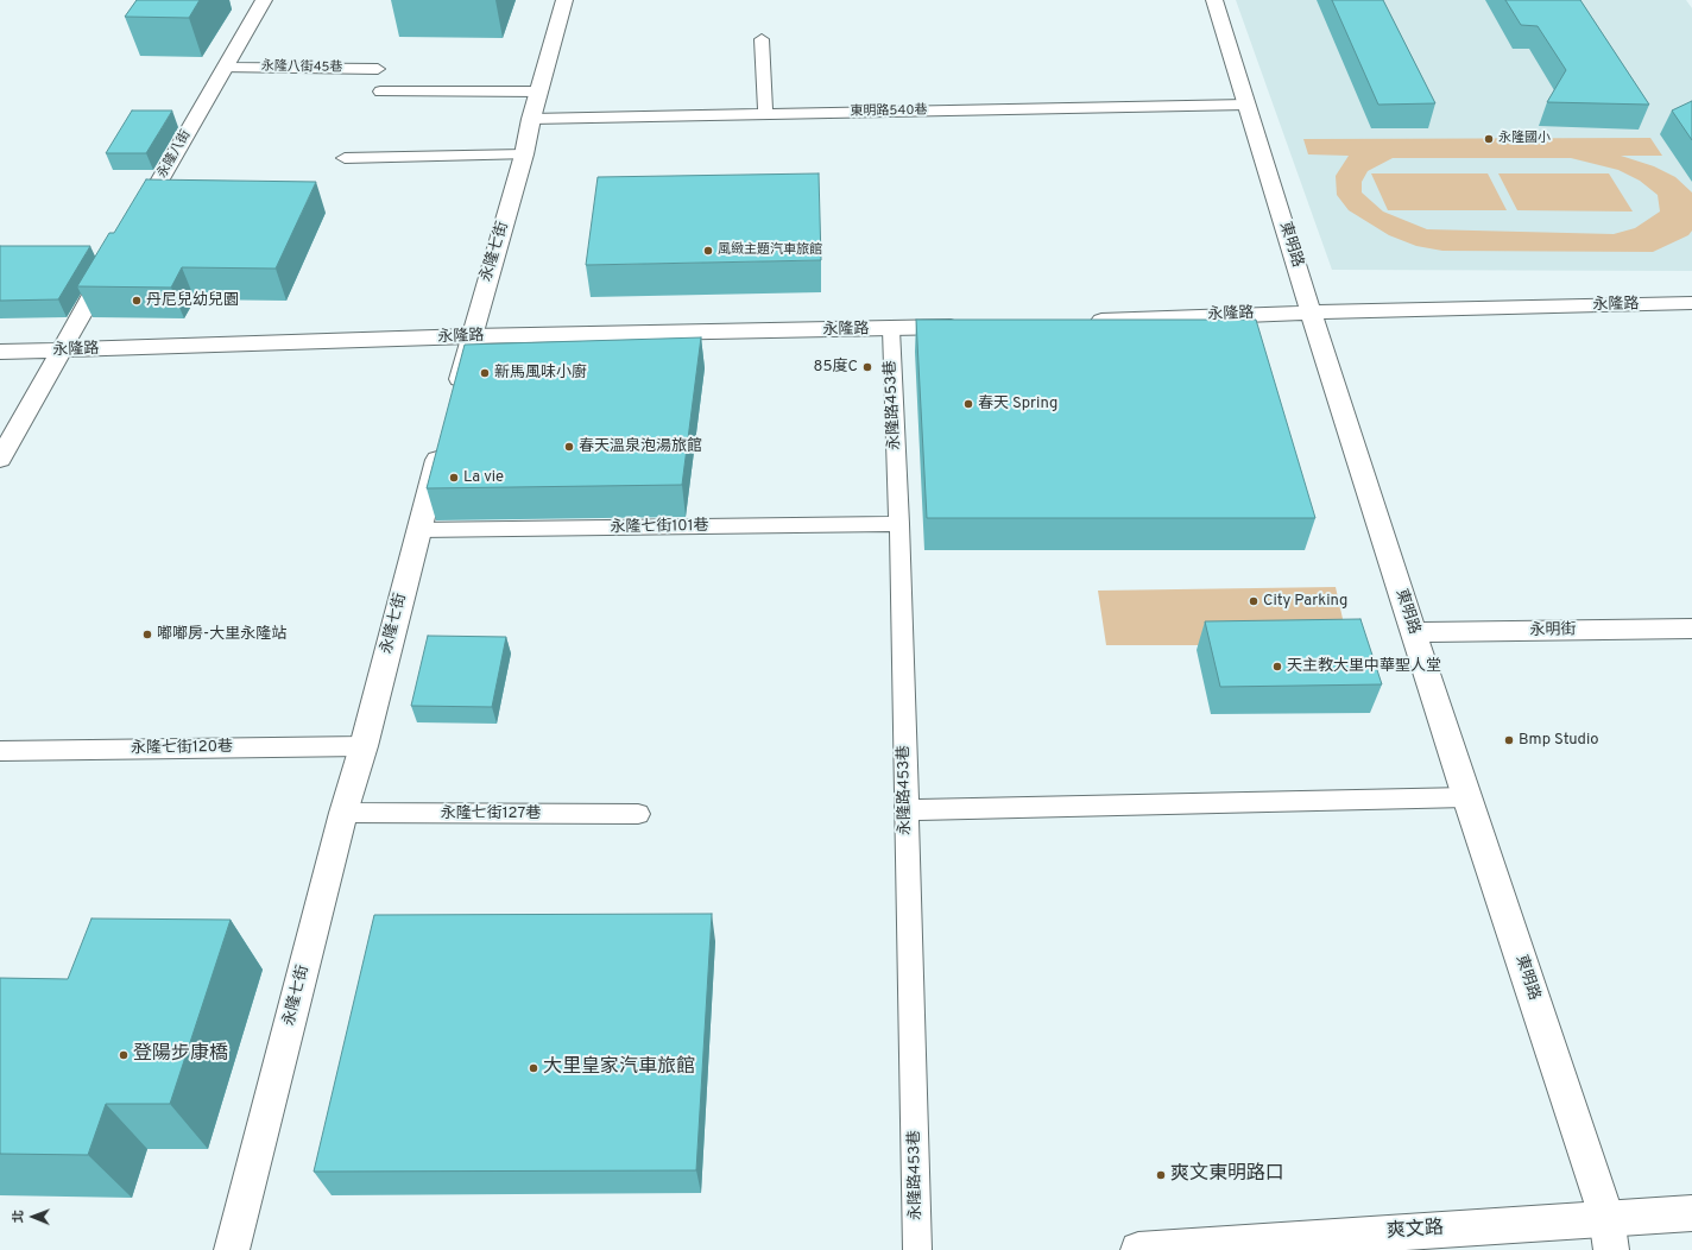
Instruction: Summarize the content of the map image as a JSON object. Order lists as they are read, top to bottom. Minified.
{"streets":{"street":["永隆八街","東明路","永隆七街","永隆路","永明街","爽文路"],"lane":["永隆八街45巷","東明路540巷","永隆路453巷","永隆七街101巷","永隆七街120巷","永隆七街127巷"]},"crossings":[["永隆八街45巷","永隆八街"],["東明路540巷","東明路"],["東明路540巷","永隆七街"],["東明路","永隆路"],["東明路","永明街"],["東明路","爽文路"],["永隆七街","永隆路"],["永隆七街","永隆七街101巷"],["永隆七街","永隆七街120巷"],["永隆七街","永隆七街127巷"],["永隆路","永隆路453巷"],["永隆路453巷","永隆七街101巷"]],"places":["永隆國小","風緻主題汽車旅館","丹尼兒幼兒園","85度C","新馬風味小廚","春天 Spring","春天溫泉泡湯旅館","La vie","City Parking","嘟嘟房-大里永隆站","天主教大里中華聖人堂","Bmp Studio","登陽步康橋","大里皇家汽車旅館","爽文東明路口"],"north":"left"}
